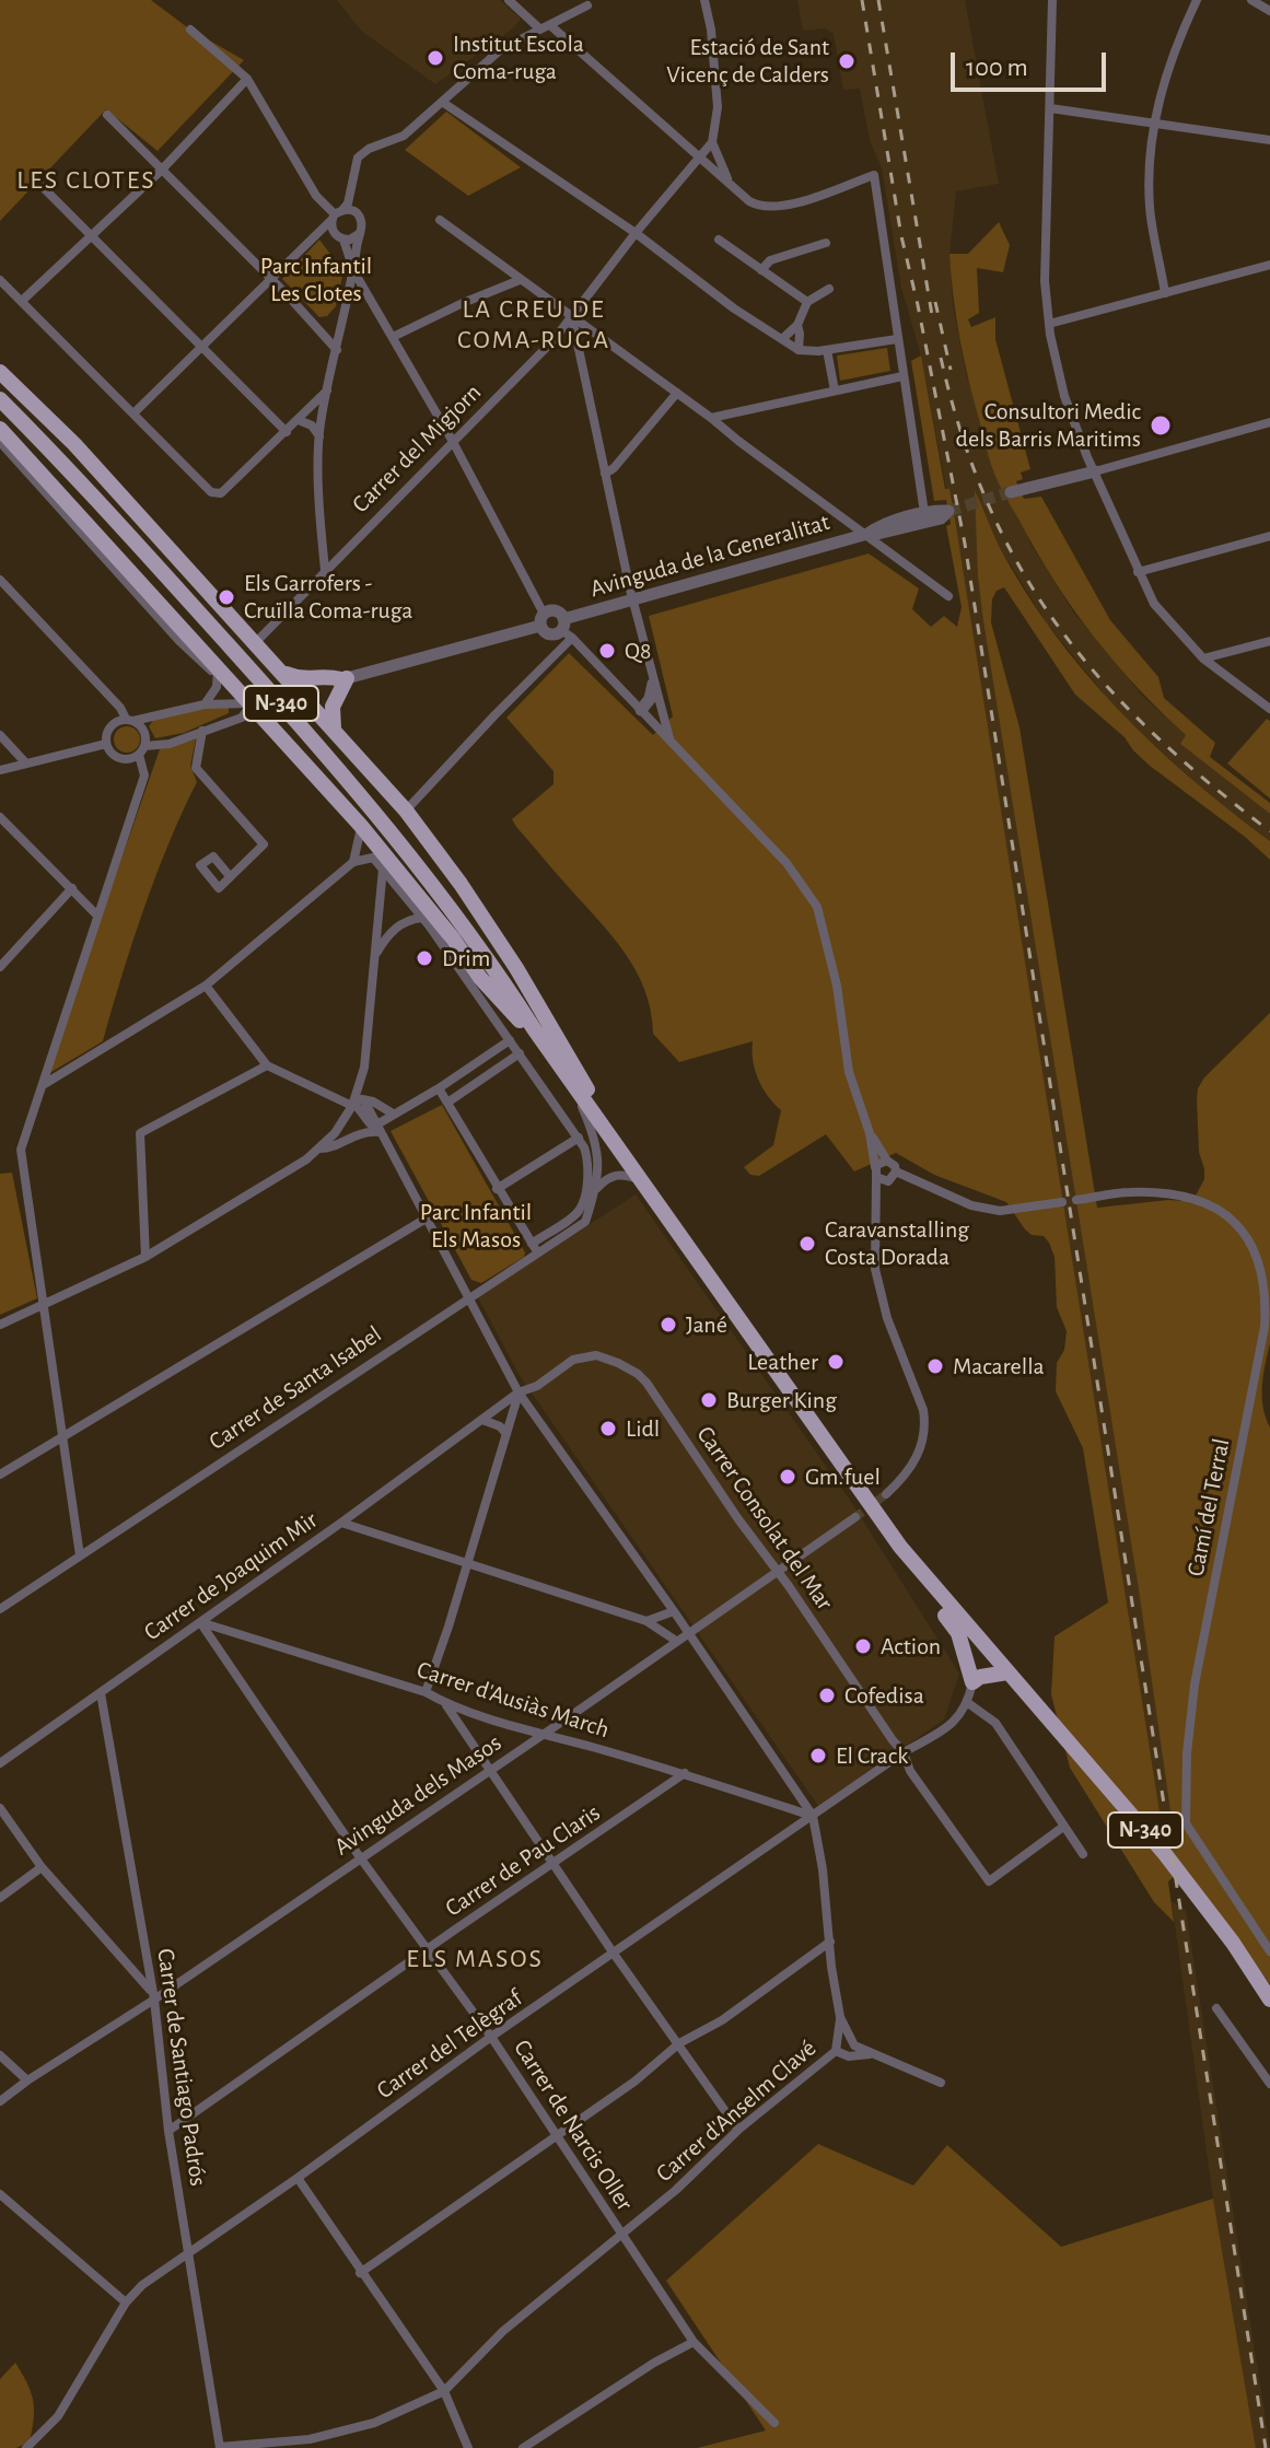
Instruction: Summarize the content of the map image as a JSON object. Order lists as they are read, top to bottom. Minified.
{"streets":{"main road":["N-340"],"street":["Carrer del Migjorn","Avinguda de la Generalitat","Carrer de Santa Isabel","Camí del Terral","Carrer Consolat del Mar","Carrer de Joaquim Mir","Carrer d'Ausiàs March","Avinguda dels Masos","Carrer de Pau Claris","Carrer del Telègraf","Carrer de Santiago Padrós","Carrer d'Anselm Clavé","Carrer de Narcis Oller"]},"crossings":[["N-340","Carrer de Santa Isabel"],["Carrer Consolat del Mar","Carrer de Joaquim Mir"],["Carrer Consolat del Mar","Avinguda dels Masos"],["Carrer Consolat del Mar","Carrer del Telègraf"],["Carrer de Joaquim Mir","Carrer d'Ausiàs March"],["Carrer de Joaquim Mir","Carrer de Santiago Padrós"],["Carrer de Joaquim Mir","Carrer de Narcis Oller"],["Carrer d'Ausiàs March","Avinguda dels Masos"],["Carrer d'Ausiàs March","Carrer de Pau Claris"],["Carrer d'Ausiàs March","Carrer del Telègraf"],["Carrer d'Ausiàs March","Carrer de Narcis Oller"],["Avinguda dels Masos","Carrer de Santiago Padrós"],["Avinguda dels Masos","Carrer de Narcis Oller"],["Carrer de Pau Claris","Carrer de Santiago Padrós"],["Carrer de Pau Claris","Carrer de Narcis Oller"],["Carrer del Telègraf","Carrer de Santiago Padrós"],["Carrer del Telègraf","Carrer de Narcis Oller"],["Carrer de Santiago Padrós","Carrer d'Anselm Clavé"],["Carrer d'Anselm Clavé","Carrer de Narcis Oller"]],"districts":["LES CLOTES","LA CREU DE COMA-RUGA","ELS MASOS"],"parks":["Parc Infantil Les Clotes","Parc Infantil Els Masos"],"places":["Institut Escola Coma-ruga","Estació de Sant Vicenç de Calders","Consultori Medic dels Barris Maritims","Els Garrofers - Cruïlla Coma-ruga","Q8","Drim","Caravanstalling Costa Dorada","Jané","Leather","Macarella","Burger King","Lidl","Gm.fuel","Action","Cofedisa","El Crack"],"scale_bar":"100 m"}
